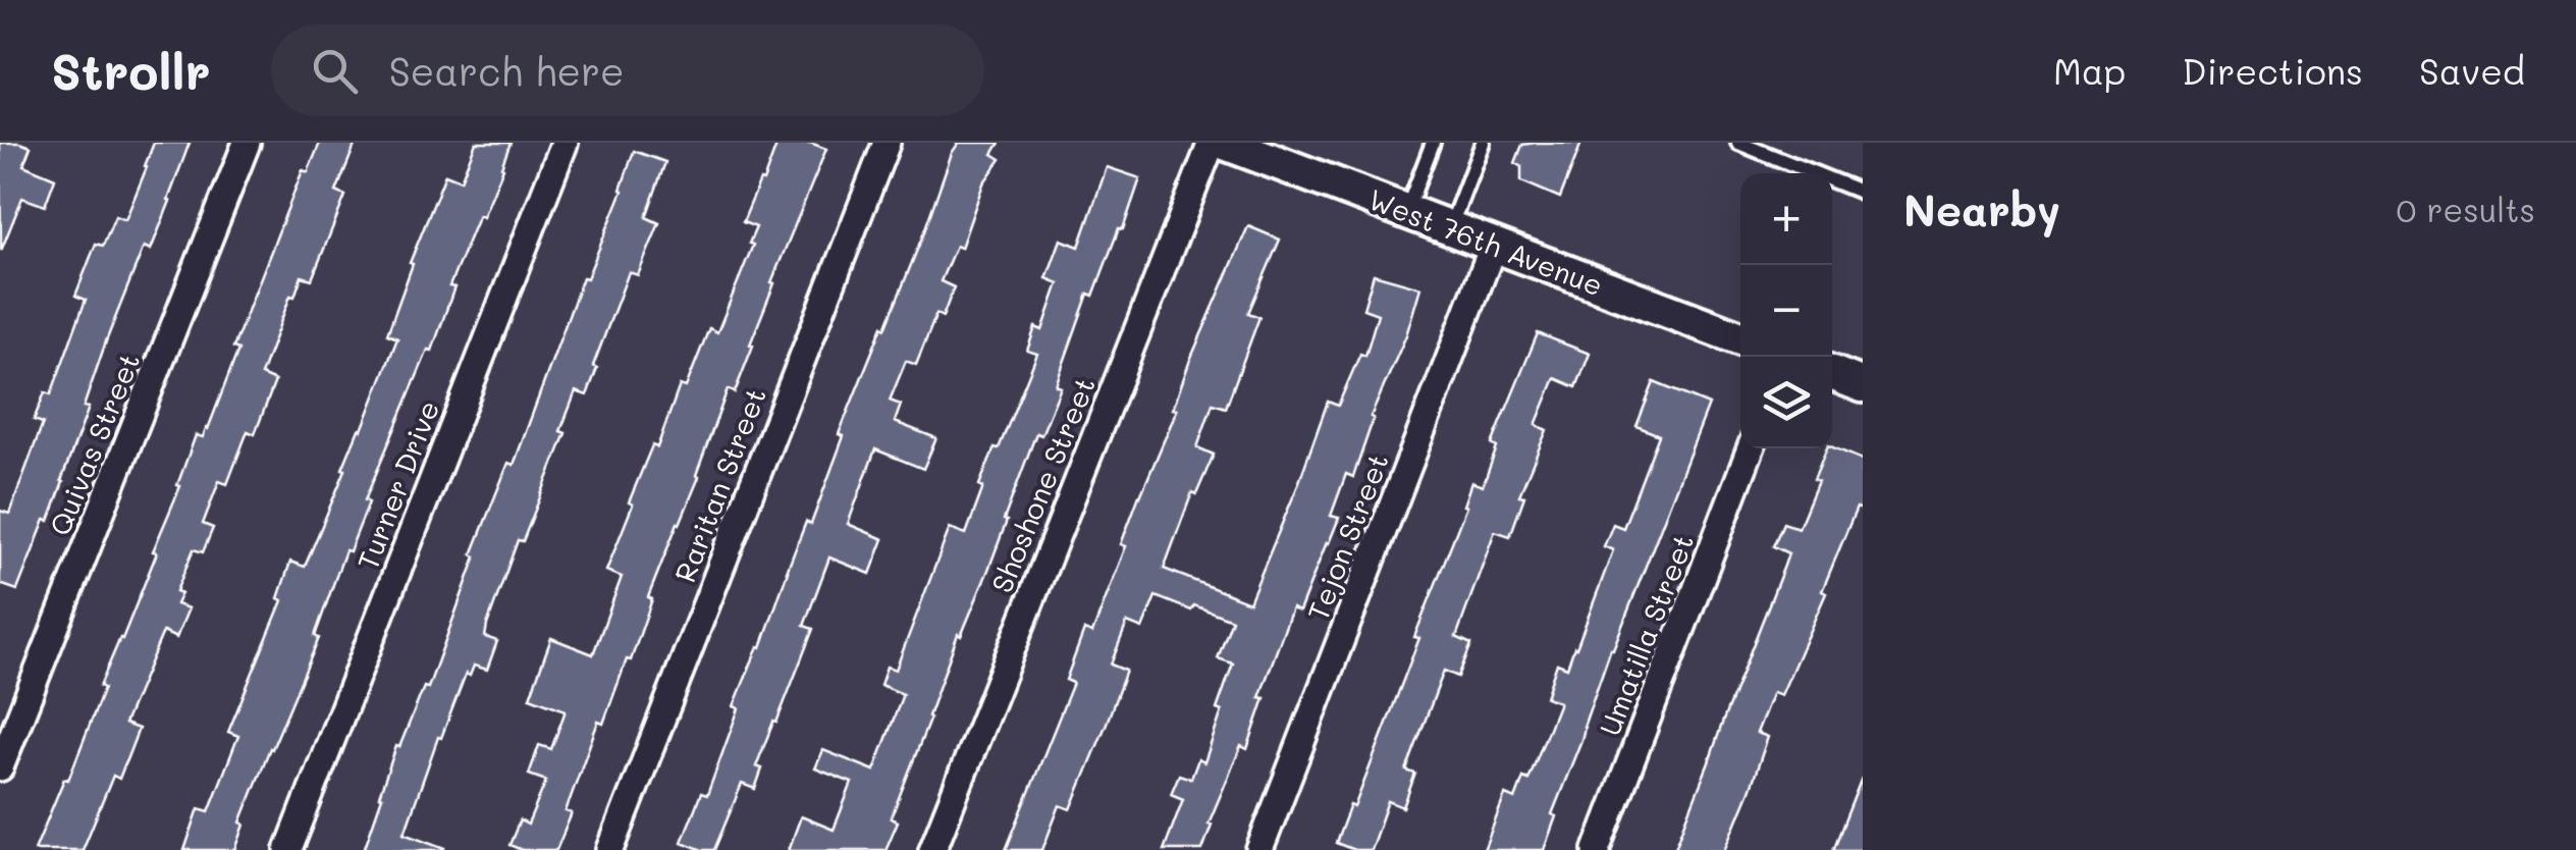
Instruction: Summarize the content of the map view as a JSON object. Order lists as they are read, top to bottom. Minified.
{"streets":{"street":["West 76th Avenue","Quivas Street","Turner Drive","Raritan Street","Shoshone Street","Tejon Street","Umatilla Street"]},"crossings":[["West 76th Avenue","Tejon Street"]],"page":{"header":"Strollr","search":"Search here","nav":["Map","Directions","Saved"],"heading":["Nearby","0 results"],"map_buttons":["+","−"]}}
